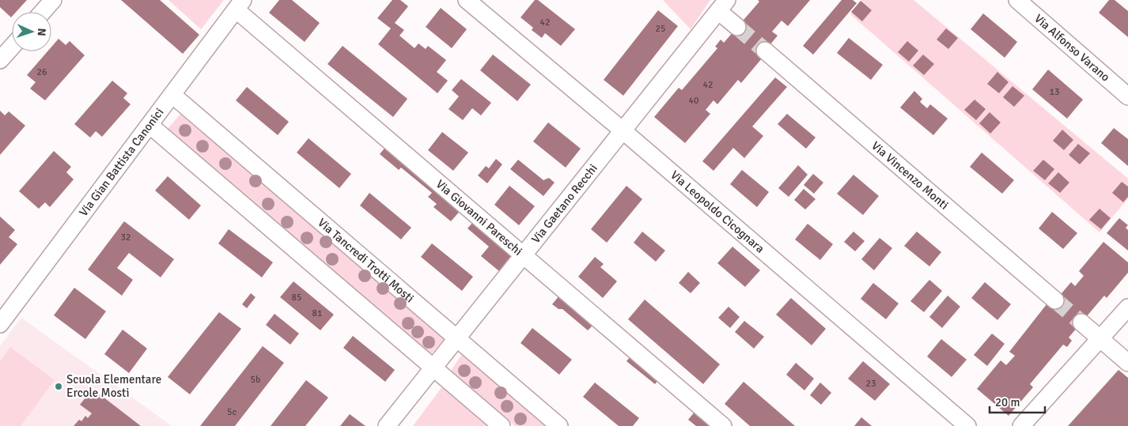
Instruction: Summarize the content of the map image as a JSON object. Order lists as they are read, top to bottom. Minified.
{"streets":{"street":["Via Alfonso Varano","Via Gian Battista Canonici","Via Vincenzo Monti","Via Gaetano Recchi","Via Leopoldo Cicognara","Via Giovanni Pareschi","Via Tancredi Trotti Mosti"]},"crossings":[["Via Gian Battista Canonici","Via Giovanni Pareschi"],["Via Gian Battista Canonici","Via Tancredi Trotti Mosti"],["Via Gaetano Recchi","Via Leopoldo Cicognara"],["Via Gaetano Recchi","Via Giovanni Pareschi"],["Via Gaetano Recchi","Via Tancredi Trotti Mosti"]],"places":["Scuola Elementare Ercole Mosti"],"house_numbers":["42","25","26","42","13","40","32","85","81","5b","23","5c"],"scale_bar":"20 m","north":"right"}
